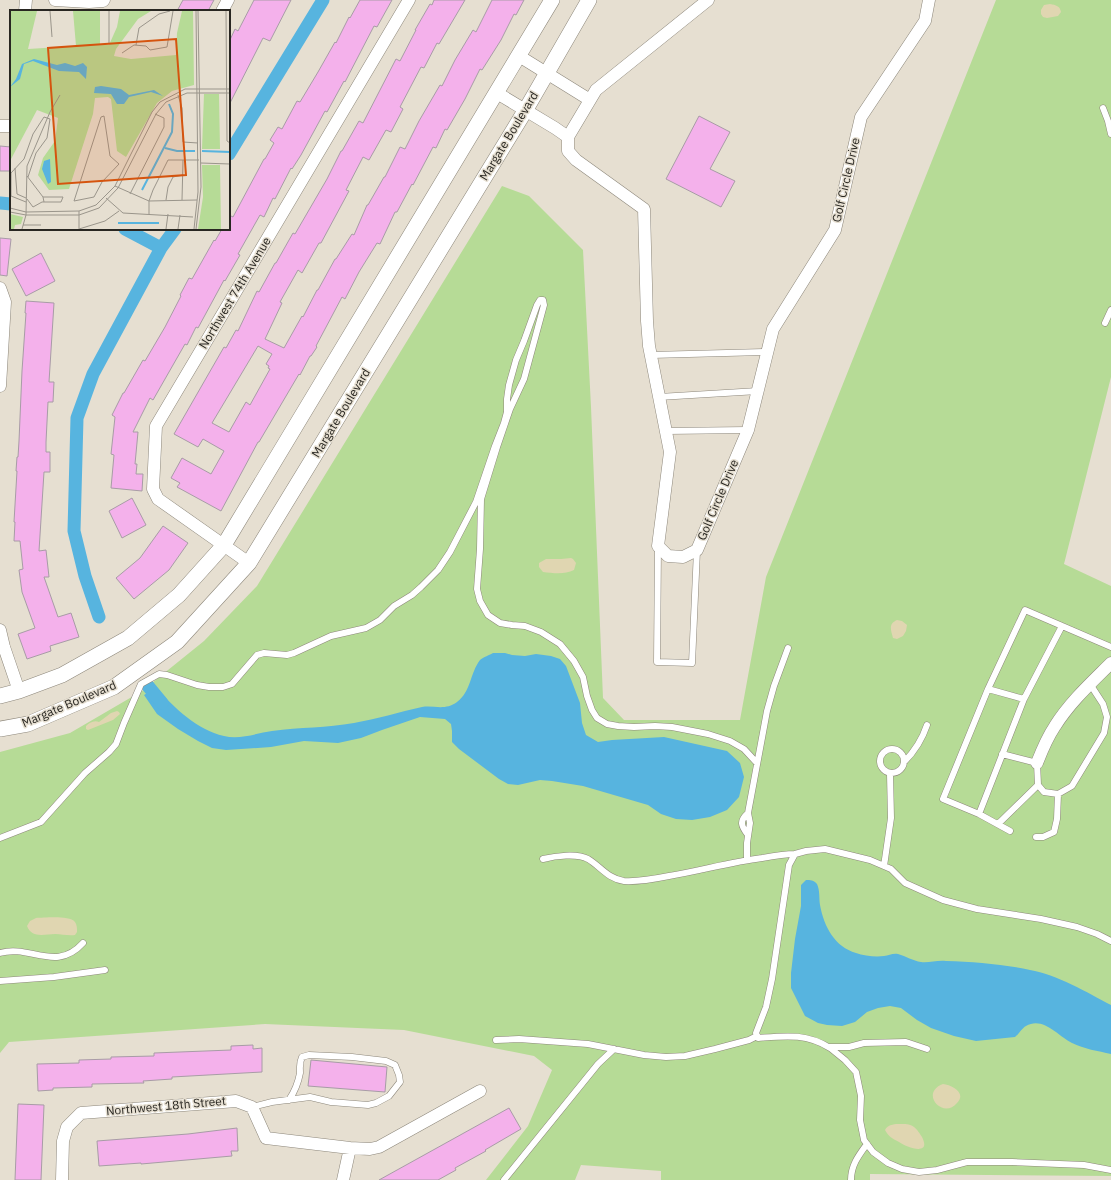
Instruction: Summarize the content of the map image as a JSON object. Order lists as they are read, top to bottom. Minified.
{"streets":{"street":["Margate Boulevard","Golf Circle Drive","Northwest 74th Avenue","Northwest 18th Street"]},"crossings":[["Margate Boulevard","Northwest 74th Avenue"]]}
